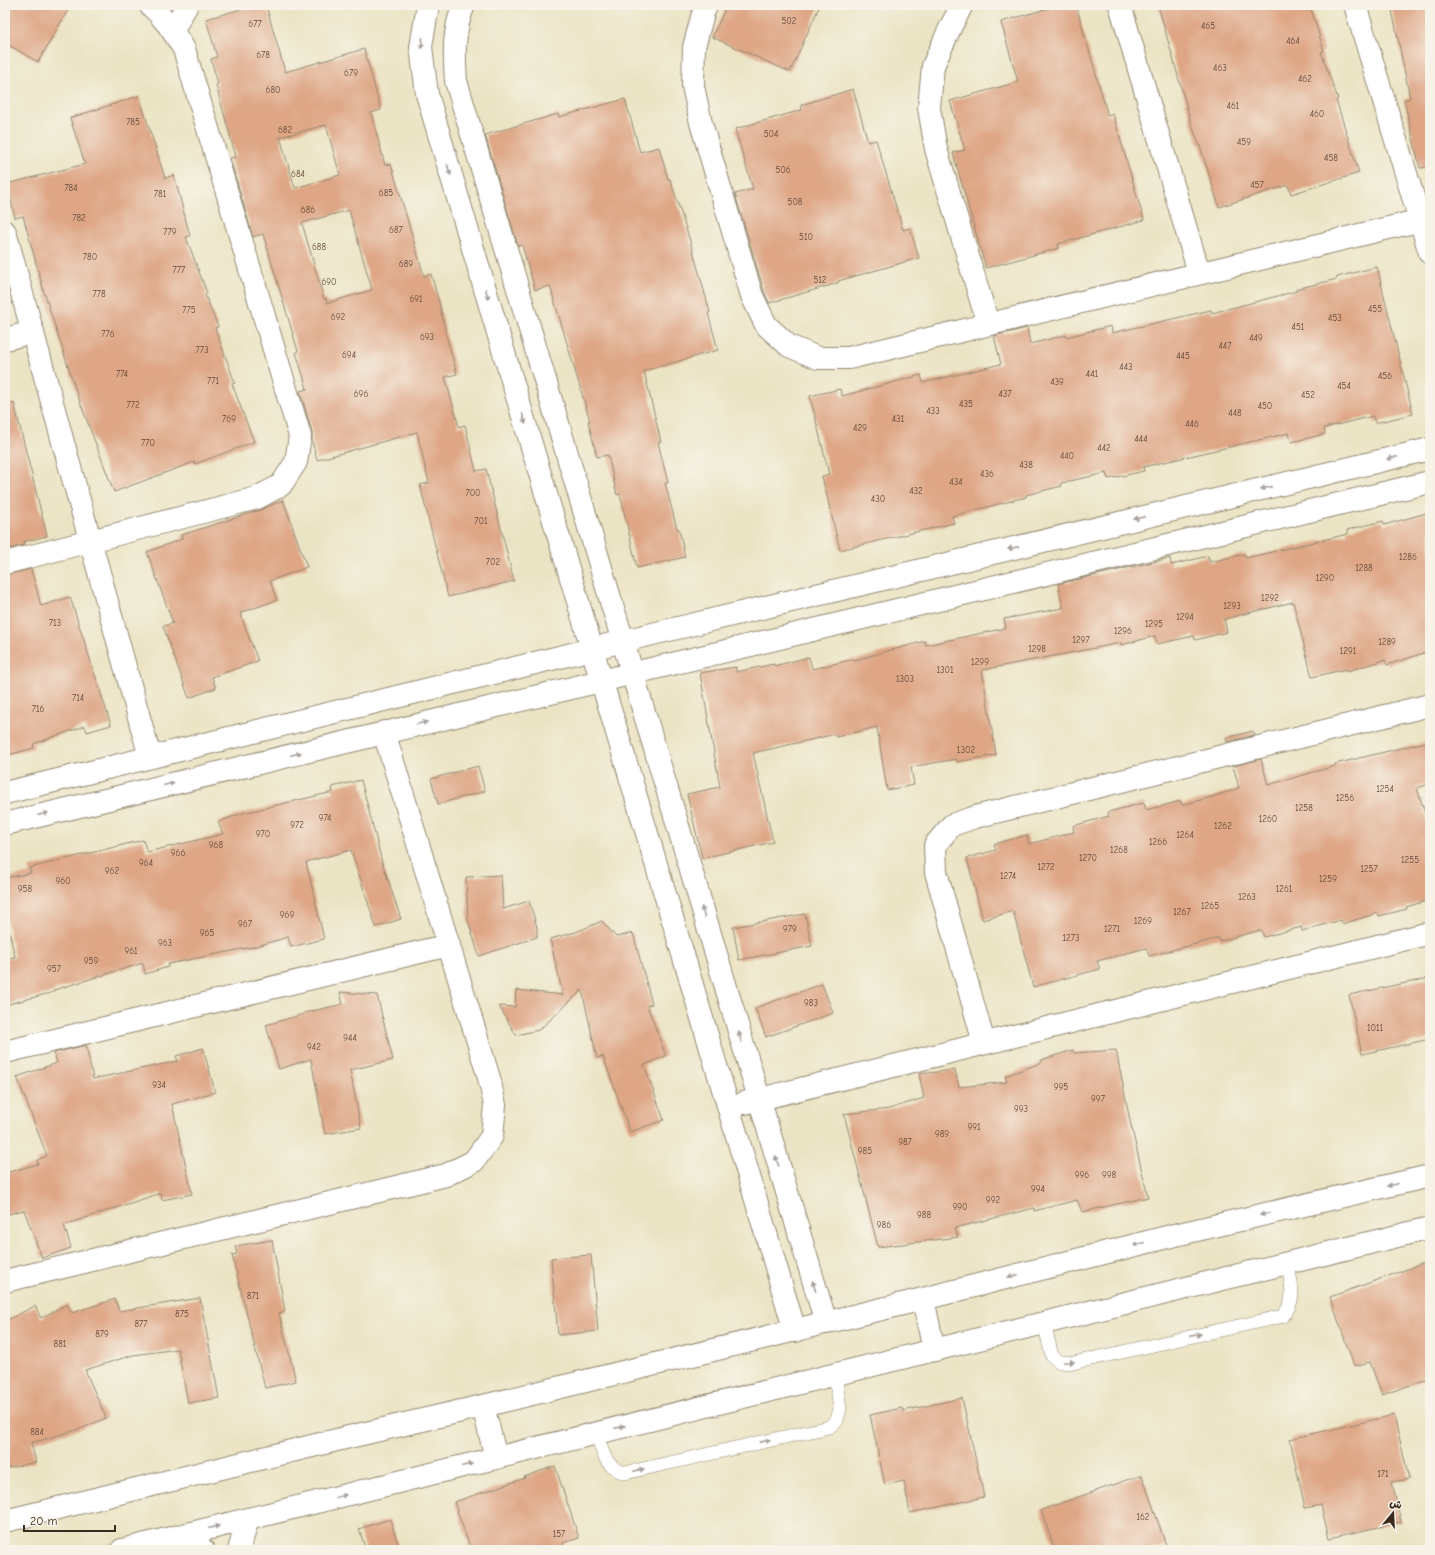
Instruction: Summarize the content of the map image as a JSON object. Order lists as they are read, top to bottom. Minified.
{"house_numbers":["502","677","465","464","678","463","679","462","680","461","460","785","682","504","459","458","506","684","457","784","685","781","508","686","782","687","779","510","688","780","689","777","512","690","778","691","455","775","692","453","451","776","693","449","447","773","694","445","443","774","441","456","771","439","454","696","437","452","435","772","450","433","448","769","431","446","429","444","770","442","440","438","436","434","432","700","430","701","1286","702","1288","1290","1292","1293","1294","713","1295","1296","1297","1289","1298","1291","1299","1301","1303","714","716","1302","1254","1256","1258","974","1260","972","1262","970","1264","1266","968","1268","966","1270","1255","964","1272","1257","962","1274","1259","960","958","1261","1263","1265","1267","969","1269","967","979","1271","965","1273","963","961","959","957","983","1011","944","942","934","995","997","993","991","989","987","985","996","998","994","992","990","988","986","871","875","877","879","881","884","171","162","157"],"scale_bar":"20 m","north":"top"}
